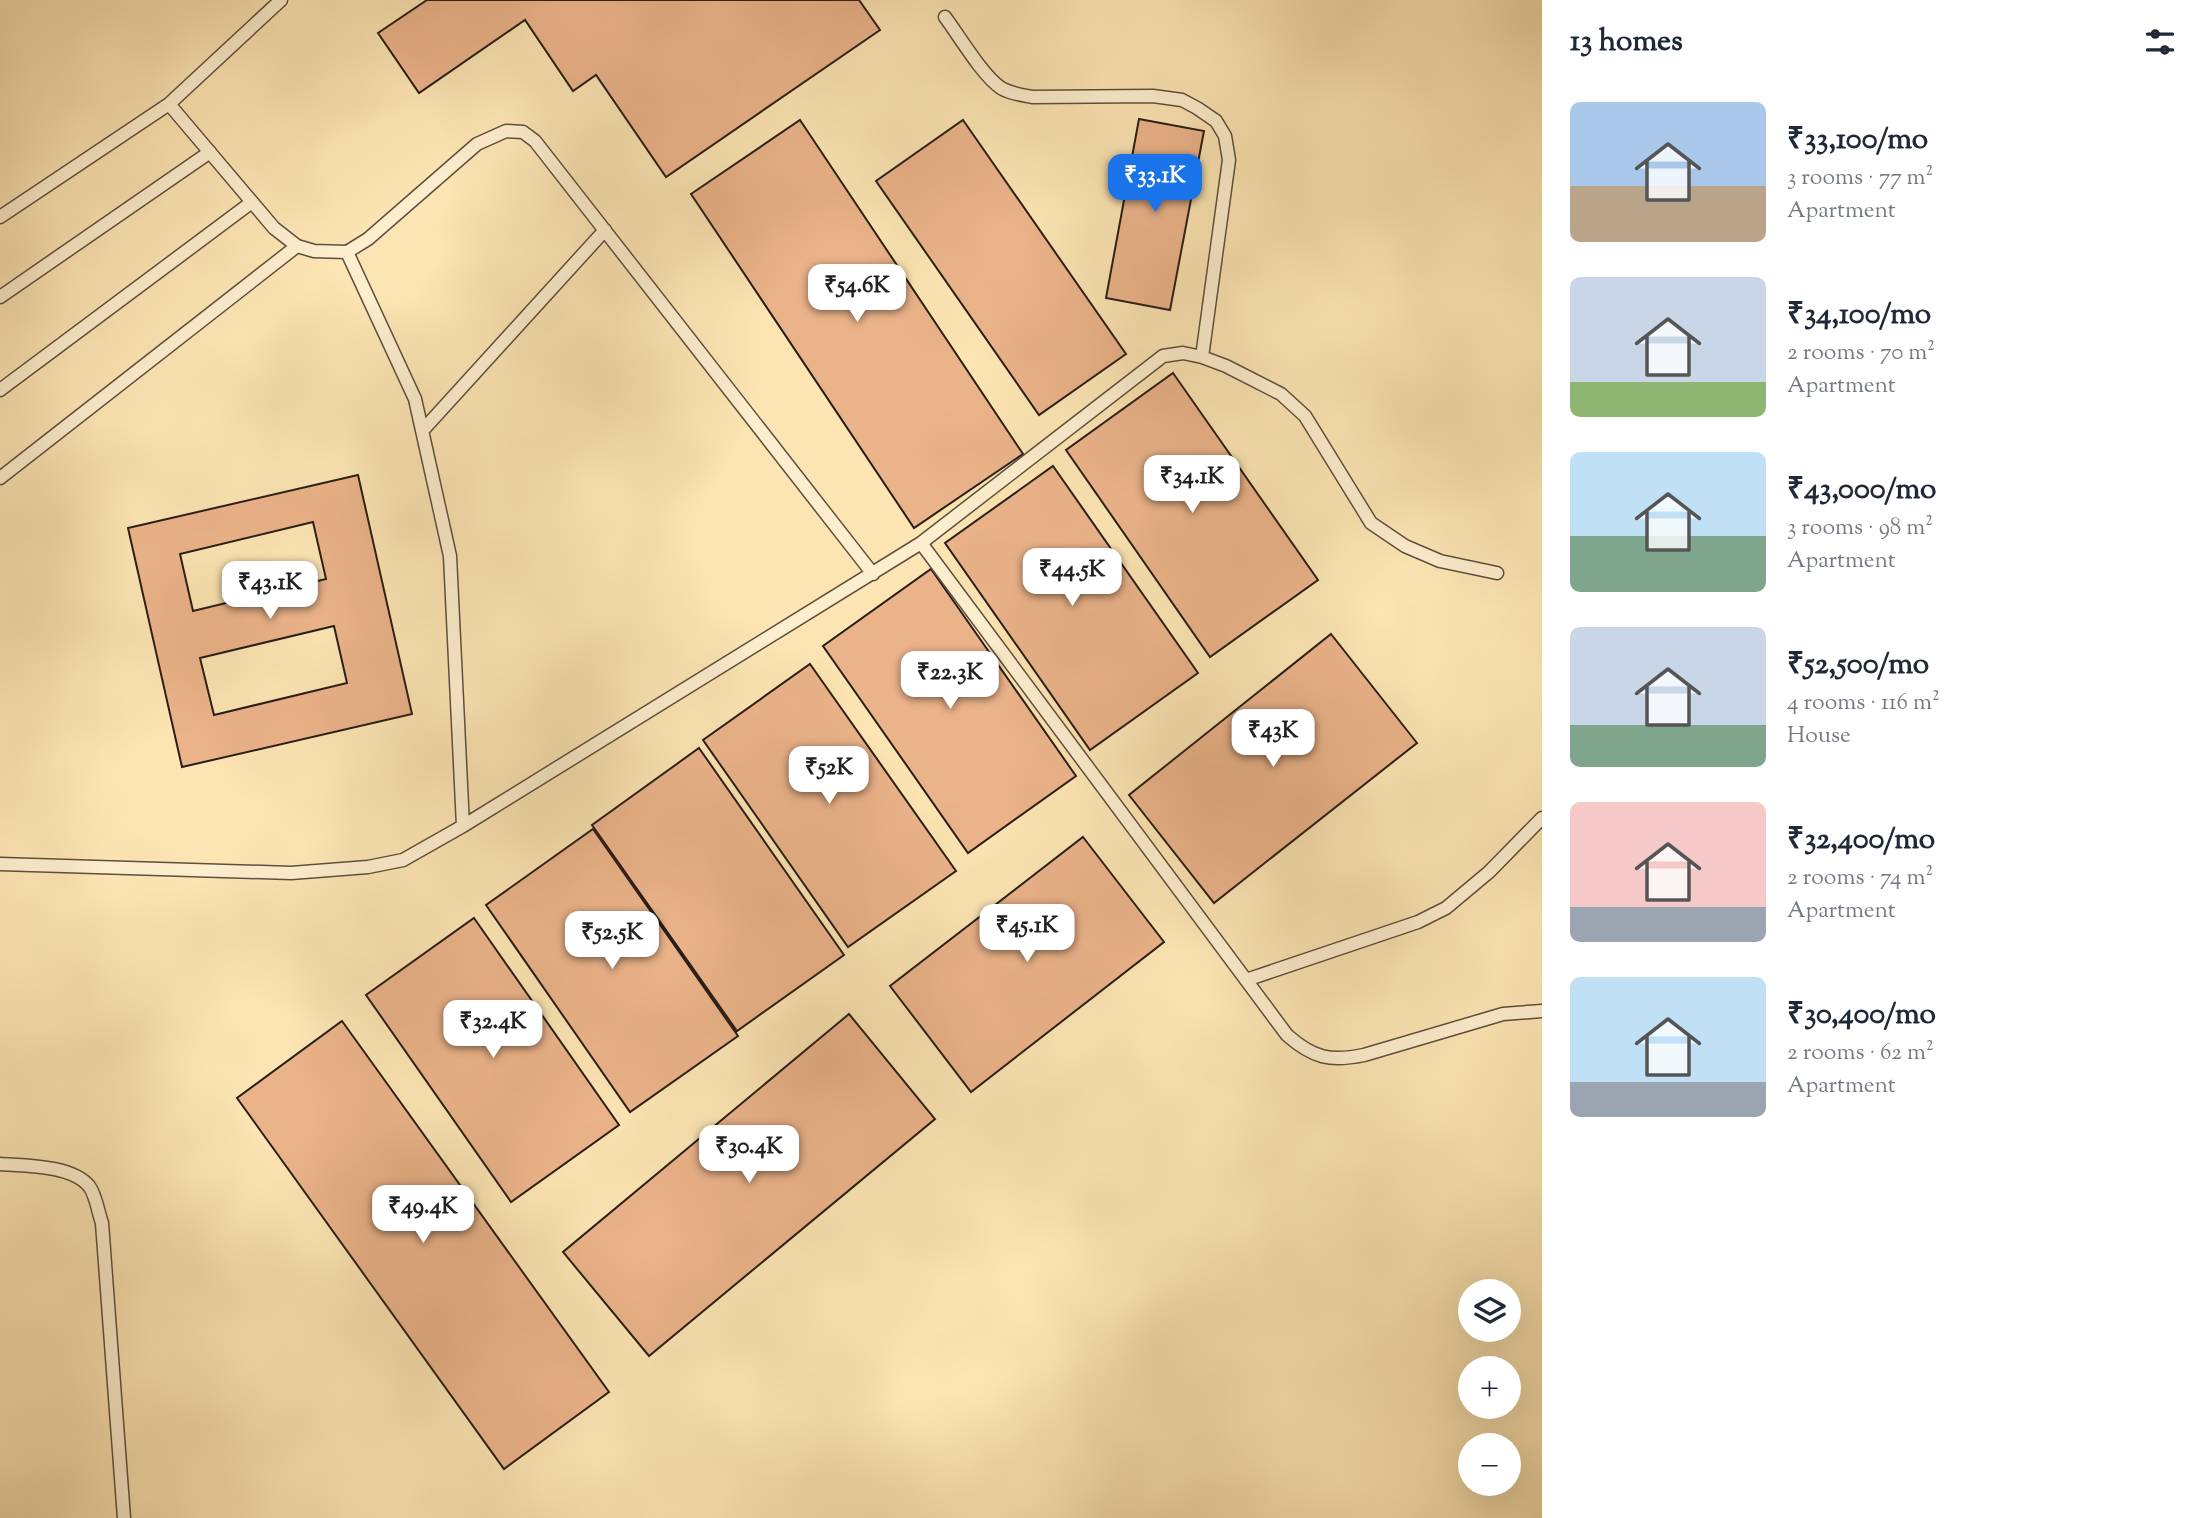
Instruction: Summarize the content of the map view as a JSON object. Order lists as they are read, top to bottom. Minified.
{"page":{"heading":"13 homes","list":[{"name":"₹33,100/mo","note":"3 rooms · 77 m² · Apartment"},{"name":"₹34,100/mo","note":"2 rooms · 70 m² · Apartment"},{"name":"₹43,000/mo","note":"3 rooms · 98 m² · Apartment"},{"name":"₹52,500/mo","note":"4 rooms · 116 m² · House"},{"name":"₹32,400/mo","note":"2 rooms · 74 m² · Apartment"},{"name":"₹30,400/mo","note":"2 rooms · 62 m² · Apartment"}],"price":["₹33.1K","₹54.6K","₹34.1K","₹44.5K","₹43.1K","₹22.3K","₹43K","₹52K","₹45.1K","₹52.5K","₹32.4K","₹30.4K","₹49.4K"],"map_buttons":["+","−"]}}
